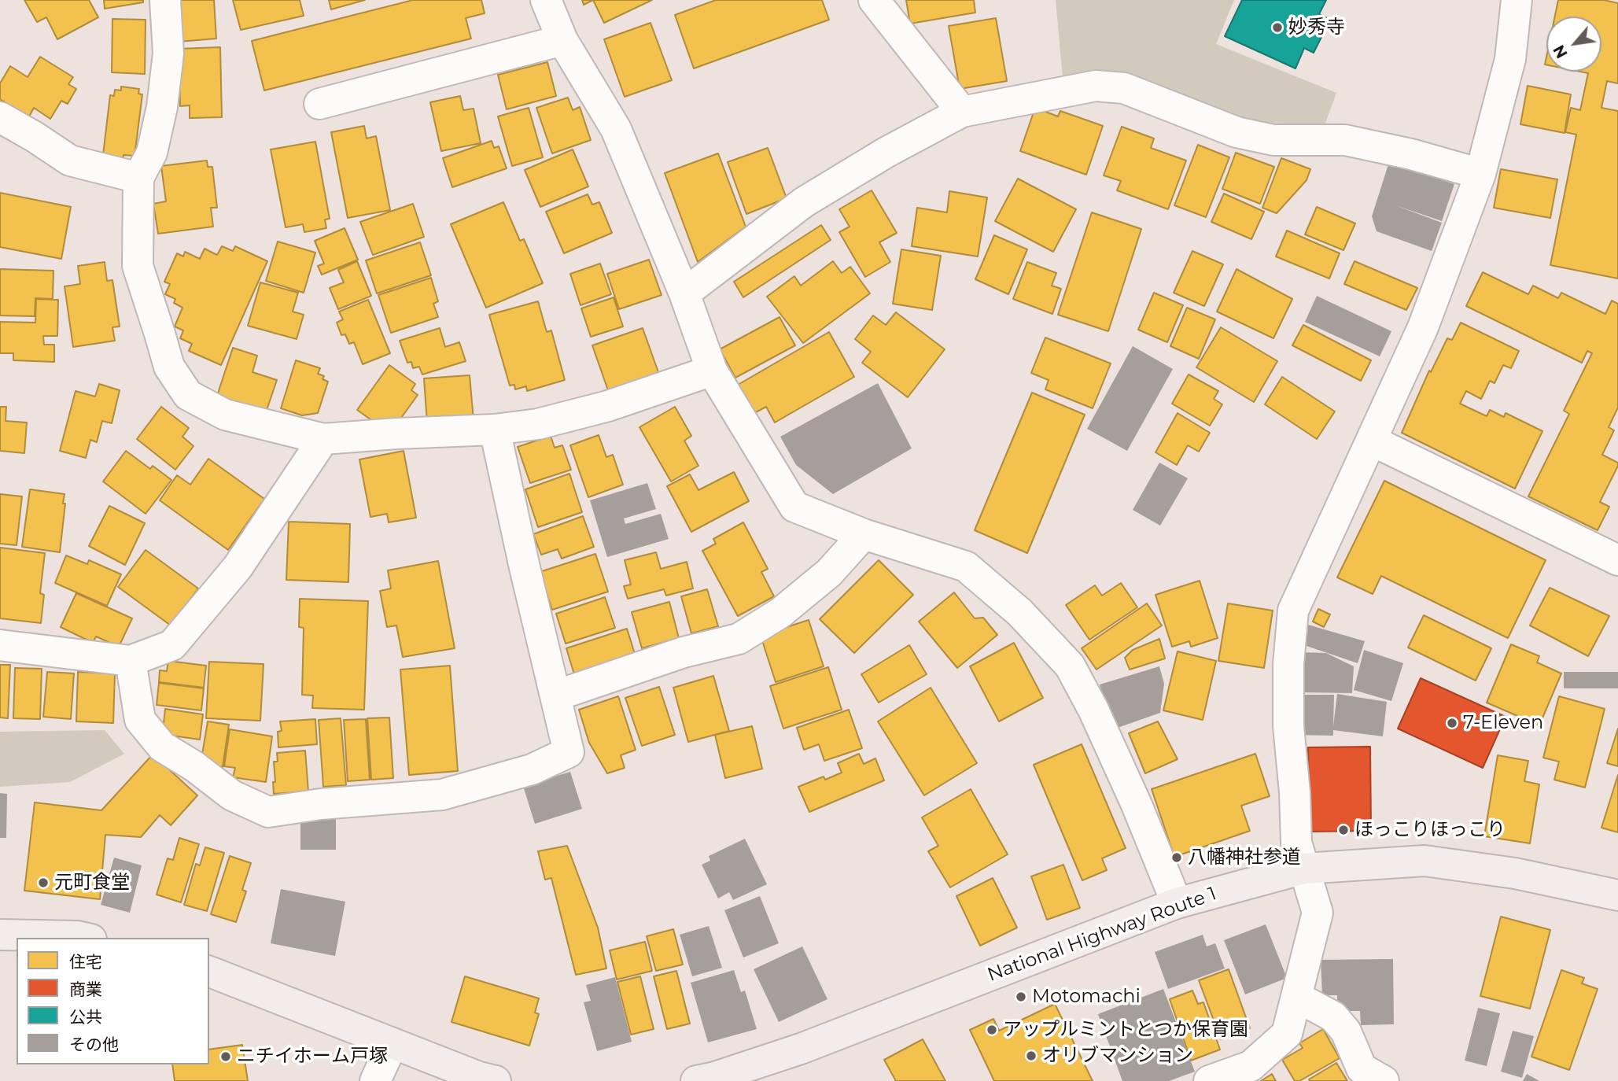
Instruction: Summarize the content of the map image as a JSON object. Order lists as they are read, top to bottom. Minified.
{"streets":{"highway":["National Highway Route 1"]},"places":["妙秀寺","7-Eleven","ほっこりほっこり","八幡神社参道","元町食堂","Motomachi","アップルミントとつか保育園","オリブマンション","ニチイホーム戸塚"],"legend":["住宅","商業","公共","その他"],"north":"bottom left"}
